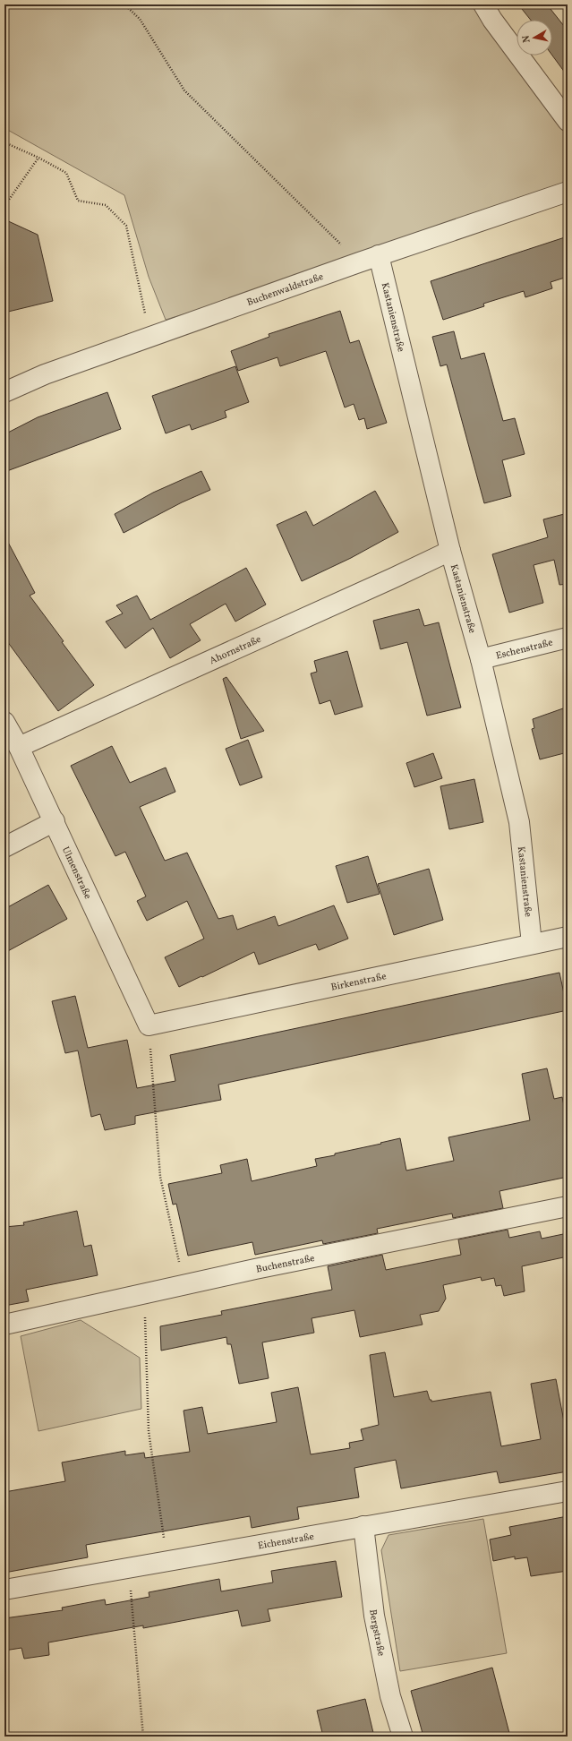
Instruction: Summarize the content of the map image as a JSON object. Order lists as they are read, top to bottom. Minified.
{"streets":{"street":["Buchenwaldstraße","Kastanienstraße","Eschenstraße","Ahornstraße","Ulmenstraße","Birkenstraße","Buchenstraße","Eichenstraße","Bergstraße"]},"crossings":[["Buchenwaldstraße","Kastanienstraße"],["Kastanienstraße","Eschenstraße"],["Kastanienstraße","Ahornstraße"],["Kastanienstraße","Birkenstraße"],["Ahornstraße","Ulmenstraße"],["Ulmenstraße","Birkenstraße"],["Eichenstraße","Bergstraße"]],"north":"left"}
